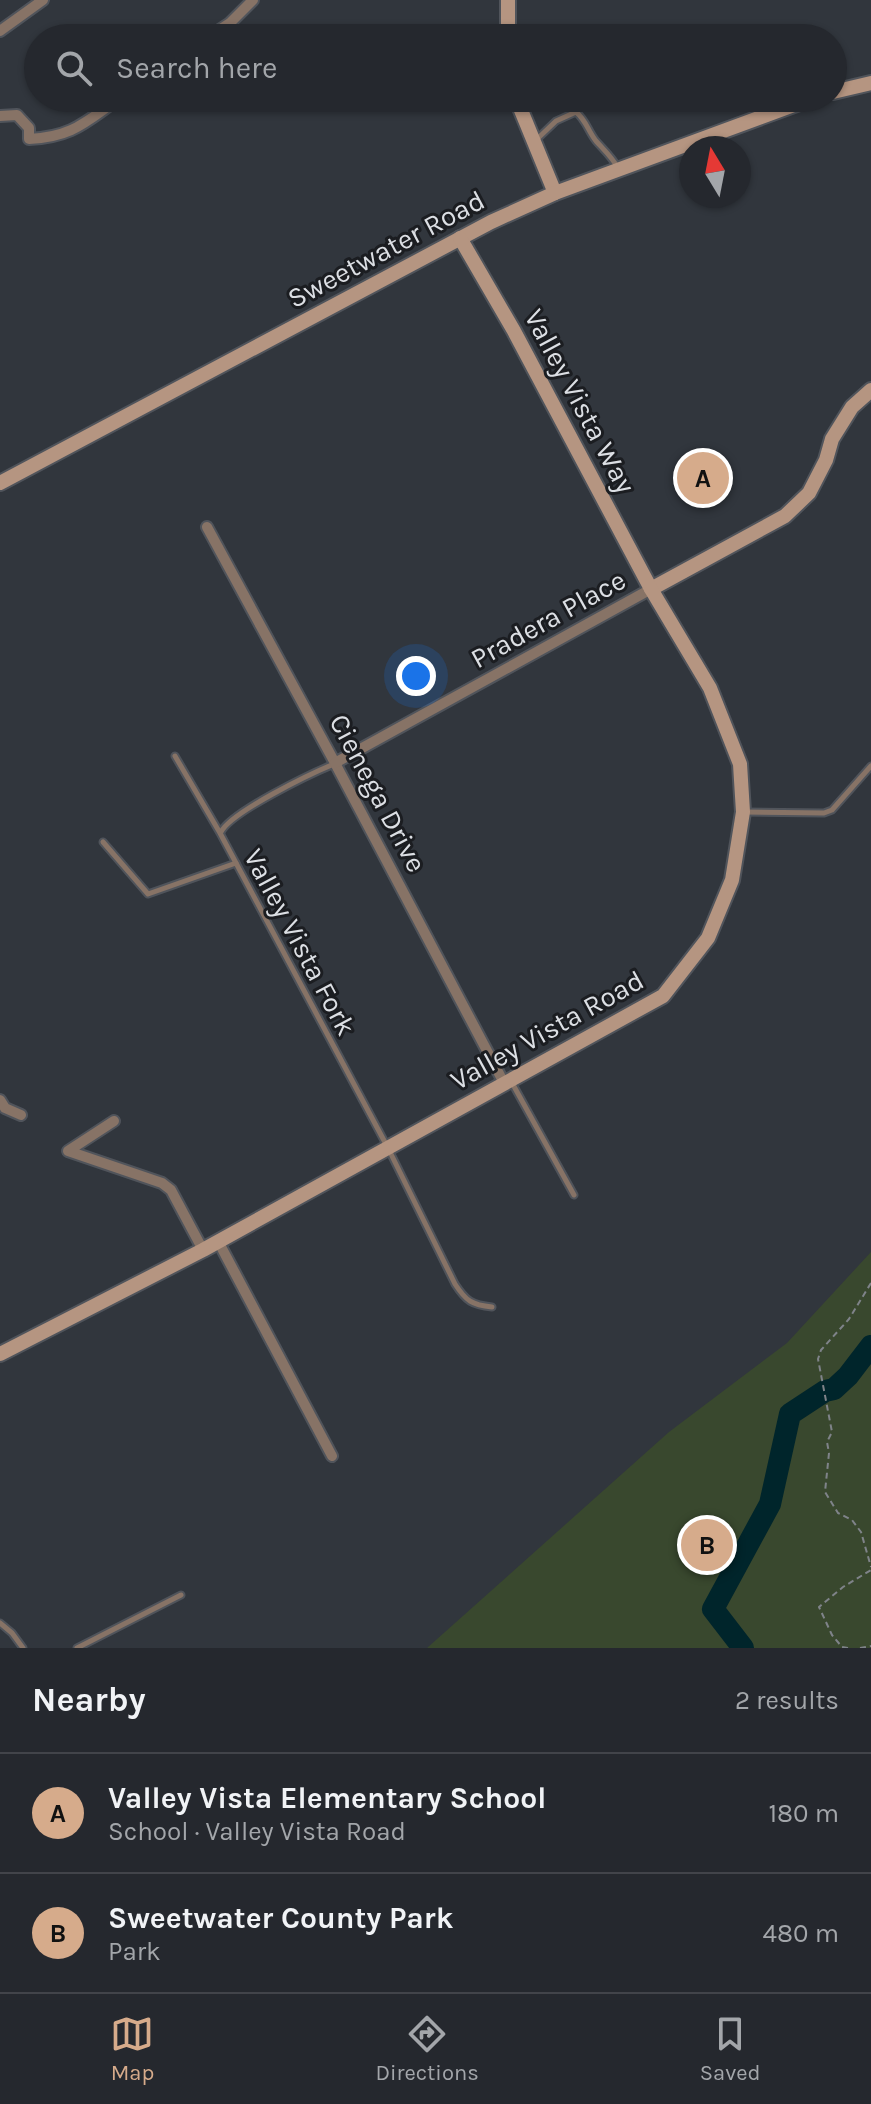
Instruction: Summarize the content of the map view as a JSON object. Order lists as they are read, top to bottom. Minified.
{"streets":{"street":["Sweetwater Road","Valley Vista Way","Pradera Place","Cienega Drive","Valley Vista Road"],"lane":["Valley Vista Fork"]},"crossings":[["Sweetwater Road","Valley Vista Way"],["Valley Vista Way","Pradera Place"],["Valley Vista Way","Valley Vista Road"],["Pradera Place","Cienega Drive"],["Pradera Place","Valley Vista Fork"],["Pradera Place","Valley Vista Road"],["Cienega Drive","Valley Vista Road"],["Valley Vista Fork","Valley Vista Road"]],"north":"top","page":{"search":"Search here","pins":["A","B"],"heading":["Nearby","2 results"],"list":[{"mark":"A","name":"Valley Vista Elementary School","note":"School · Valley Vista Road","value":"180 m"},{"mark":"B","name":"Sweetwater County Park","note":"Park","value":"480 m"}],"nav":["Map","Directions","Saved"]}}
